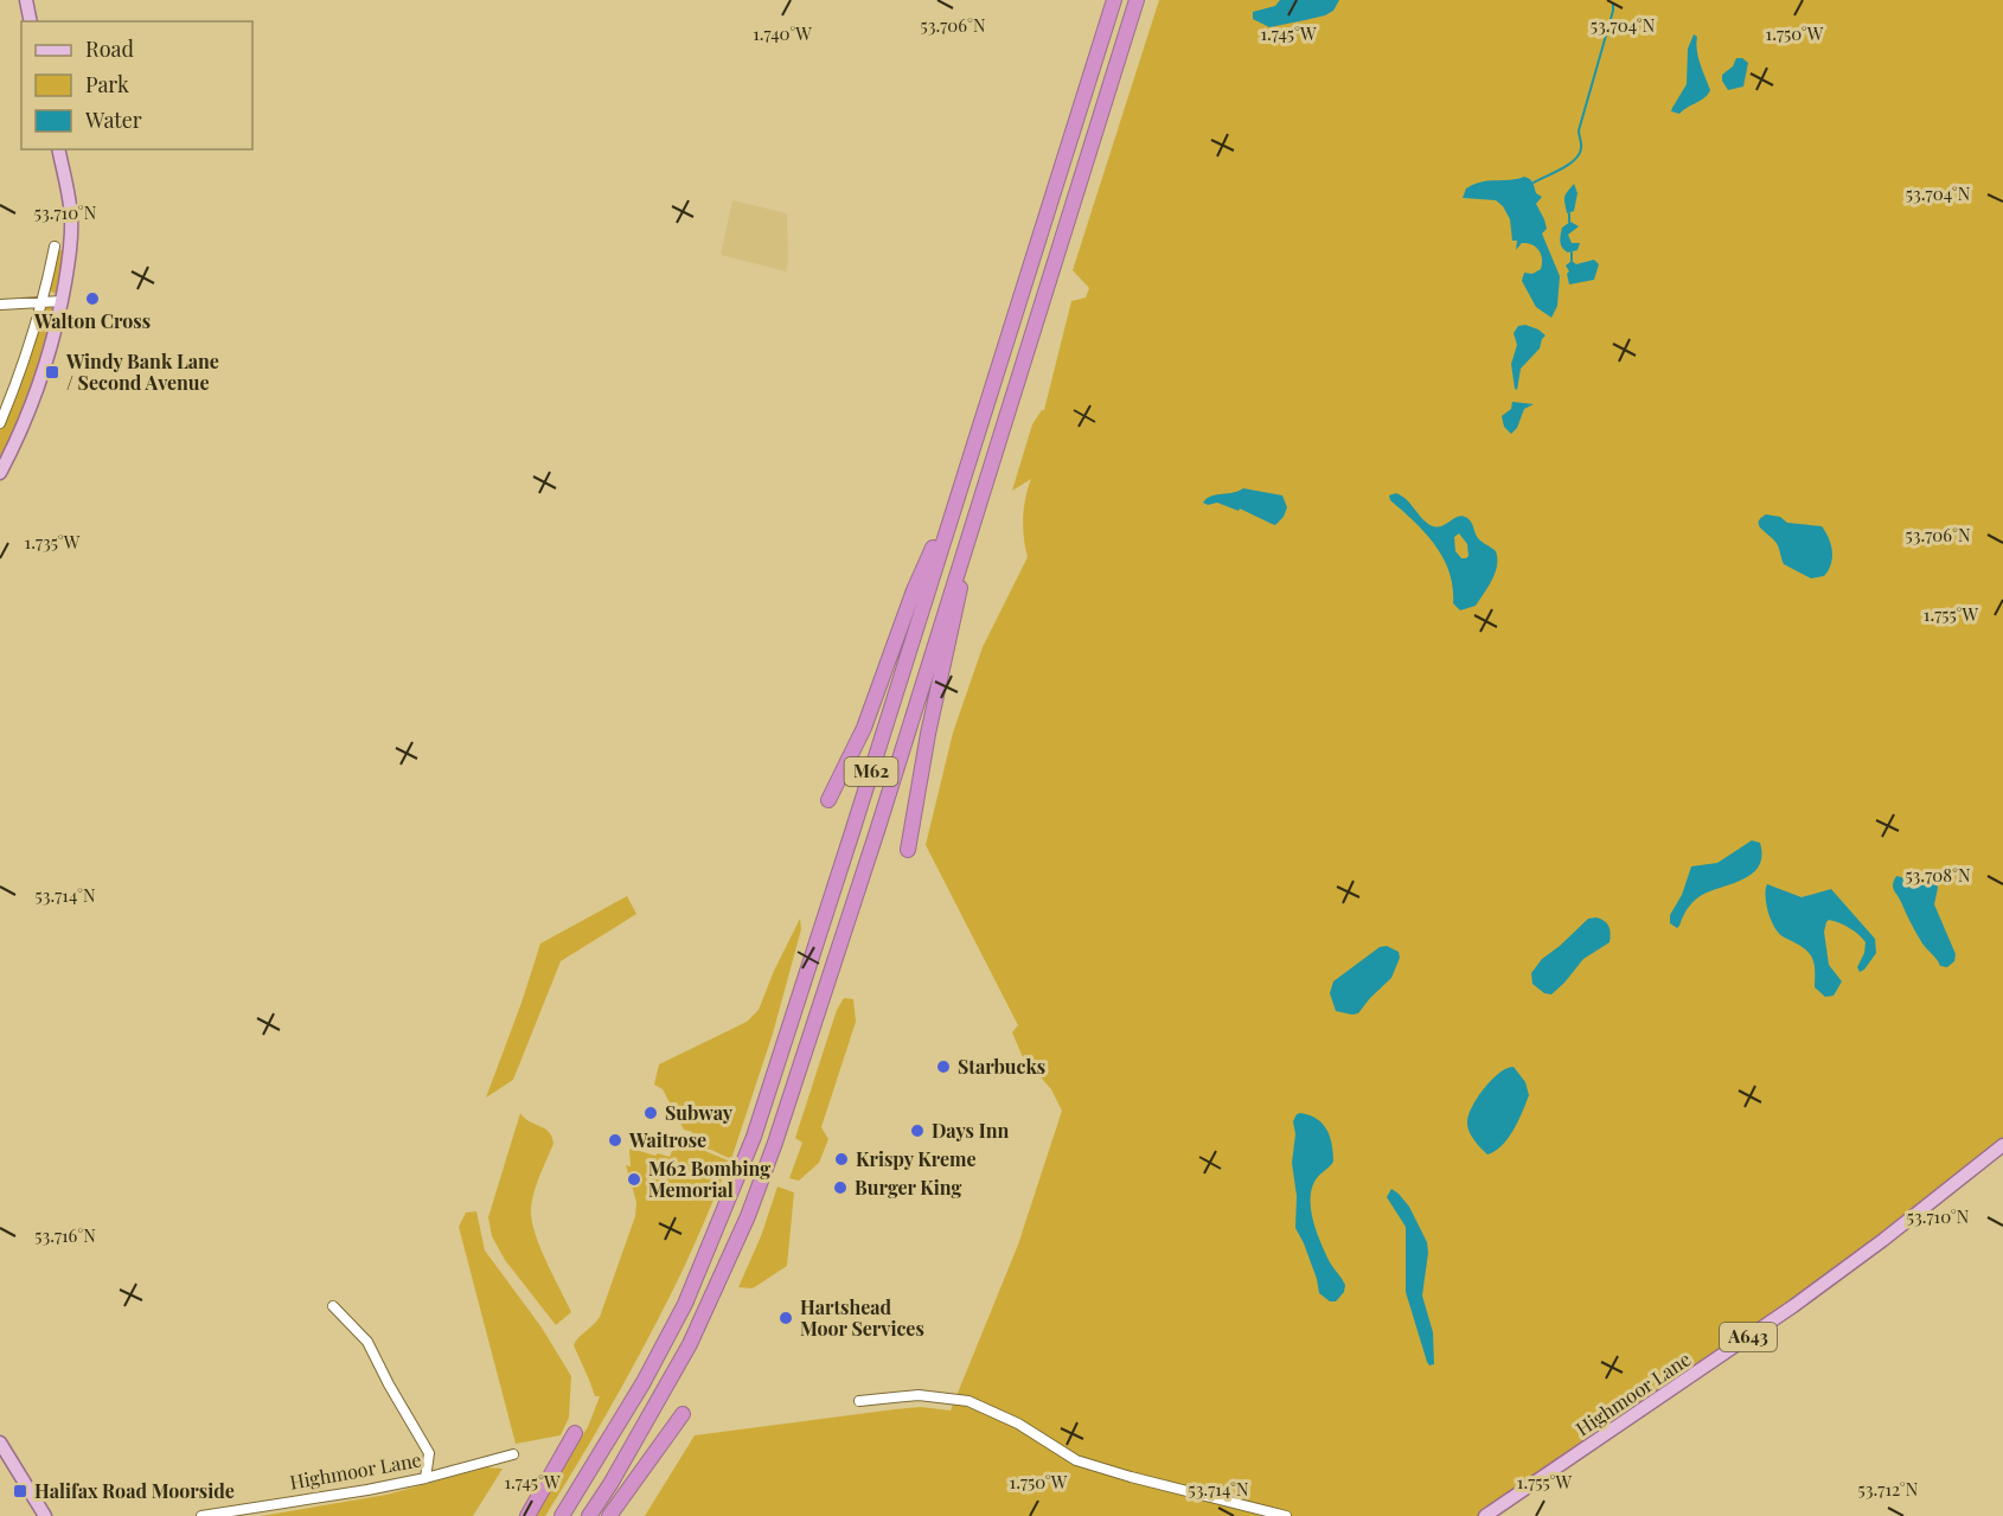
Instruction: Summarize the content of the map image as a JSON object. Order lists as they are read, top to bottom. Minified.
{"streets":{"highway":["M62"],"main road":["A643","Highmoor Lane"]},"places":{"other":["Walton Cross","Starbucks","Subway","Days Inn","Waitrose","Krispy Kreme","M62 Bombing Memorial","Burger King","Hartshead Moor Services"],"transit":["Windy Bank Lane / Second Avenue","Halifax Road Moorside"]},"legend":["Road","Park","Water"],"coordinates":["53.706°N","53.704°N","1.740°W","1.745°W","1.750°W","53.710°N","1.735°W","1.755°W","53.708°N","53.714°N","53.716°N","53.712°N"]}
